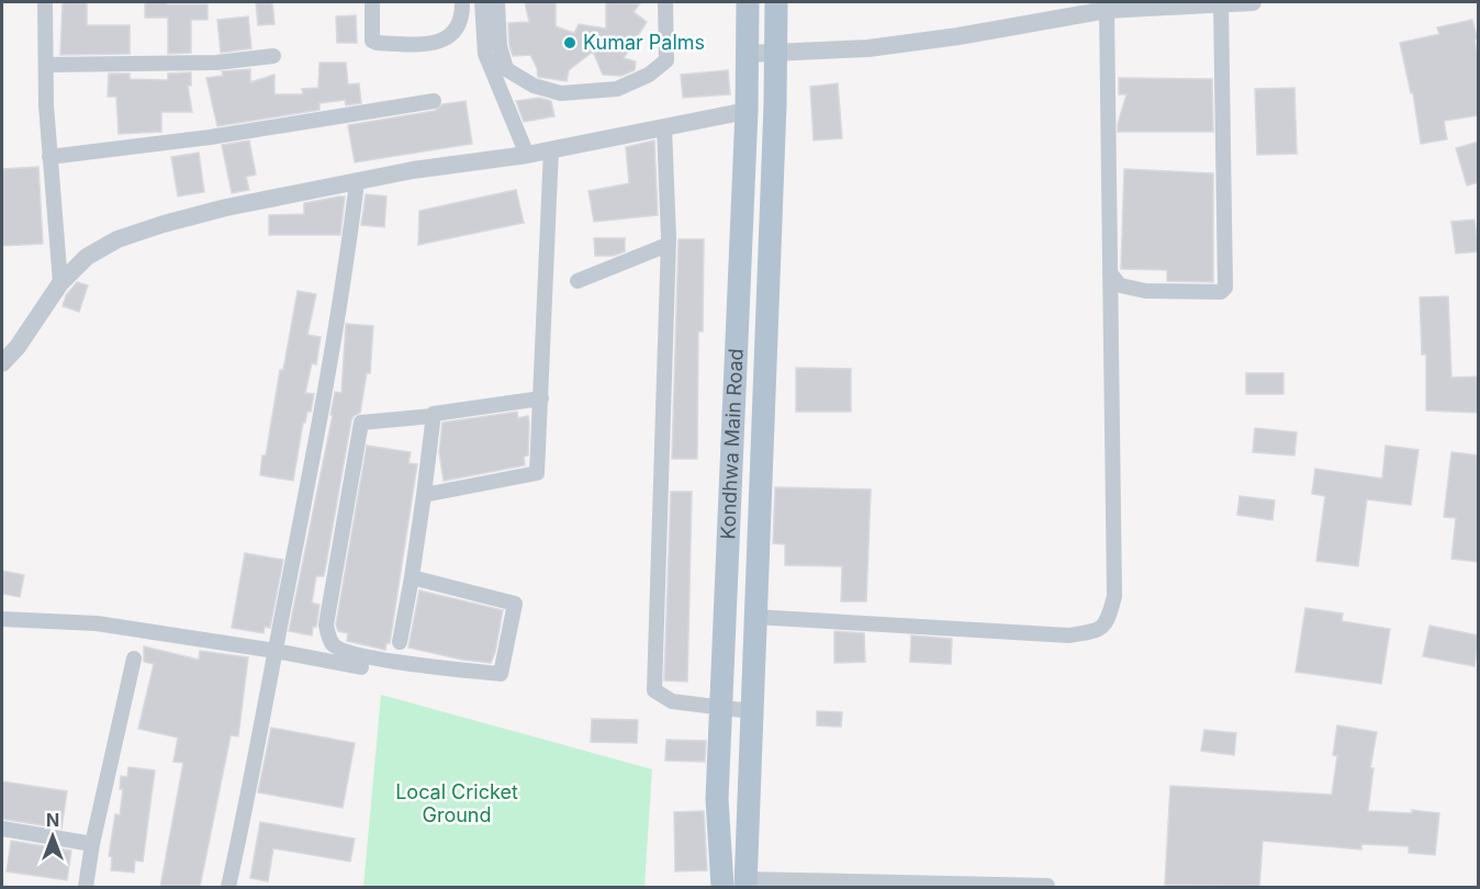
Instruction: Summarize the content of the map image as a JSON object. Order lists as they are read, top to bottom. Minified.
{"streets":{"main road":["Kondhwa Main Road"]},"parks":["Local Cricket Ground"],"places":["Kumar Palms"],"north":"top"}
